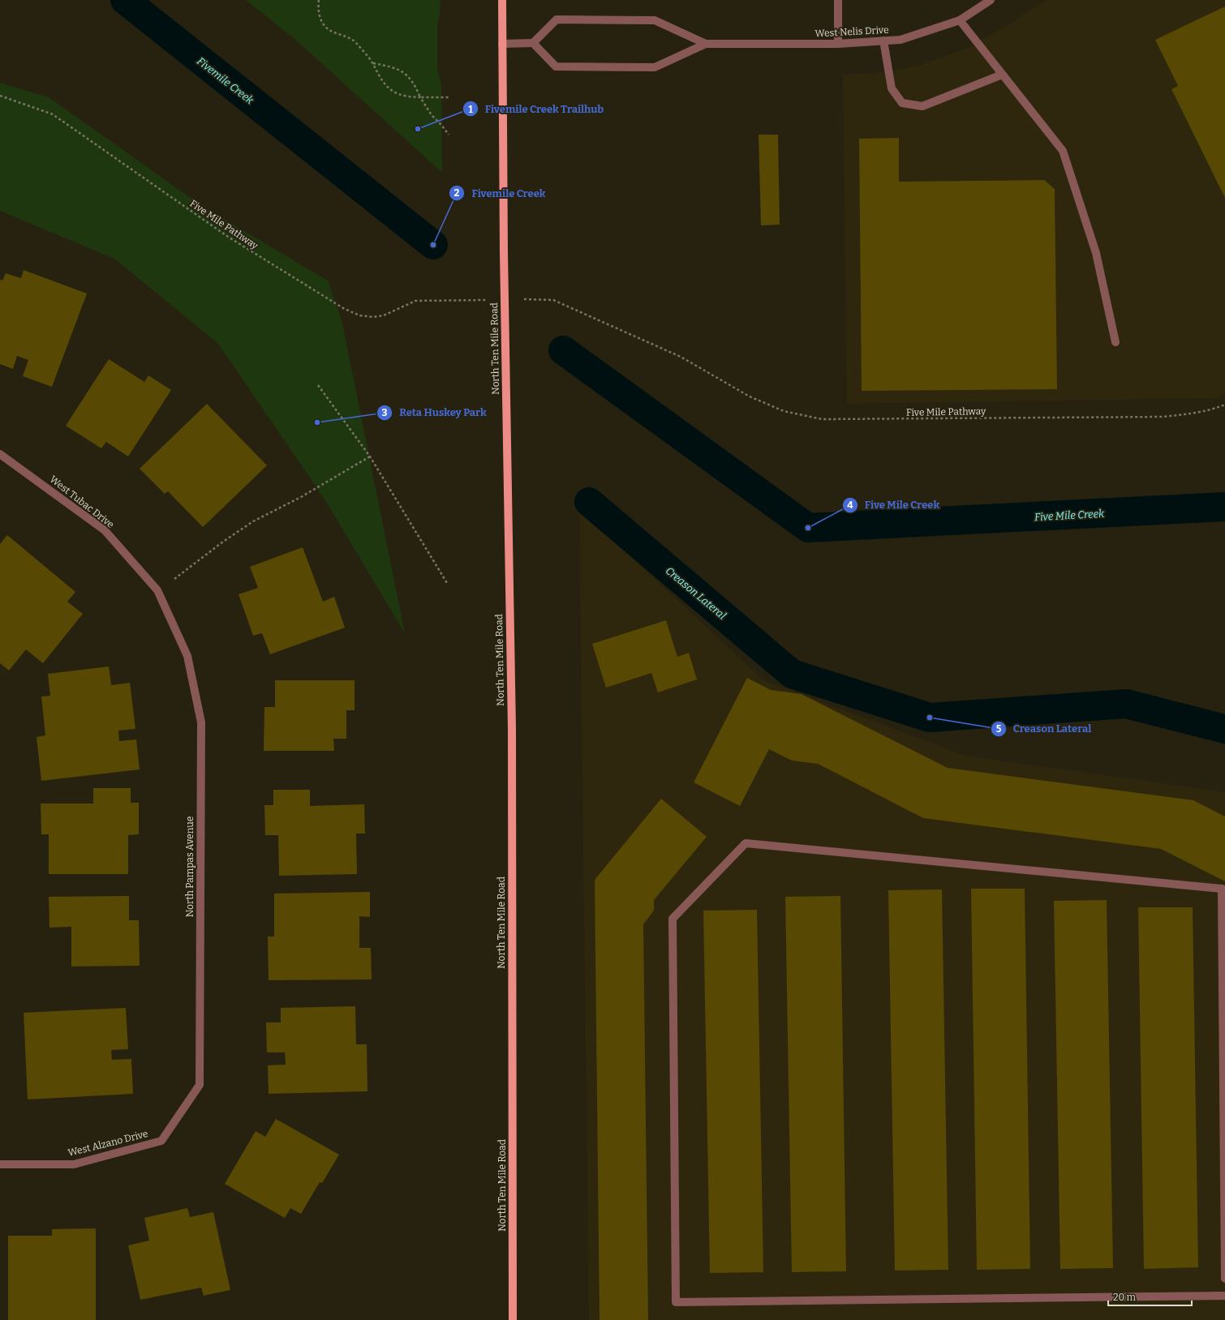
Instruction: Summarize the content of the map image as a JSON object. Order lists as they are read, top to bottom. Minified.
{"streets":{"main road":["North Ten Mile Road"],"street":["West Nelis Drive","West Tubac Drive","North Pampas Avenue","West Alzano Drive"],"path":["Five Mile Pathway"]},"crossings":[["West Tubac Drive","North Pampas Avenue"],["North Pampas Avenue","West Alzano Drive"]],"water":["Fivemile Creek","Five Mile Creek","Creason Lateral"],"places":["Fivemile Creek Trailhub","Fivemile Creek","Reta Huskey Park","Five Mile Creek","Creason Lateral"],"scale_bar":"20 m"}
